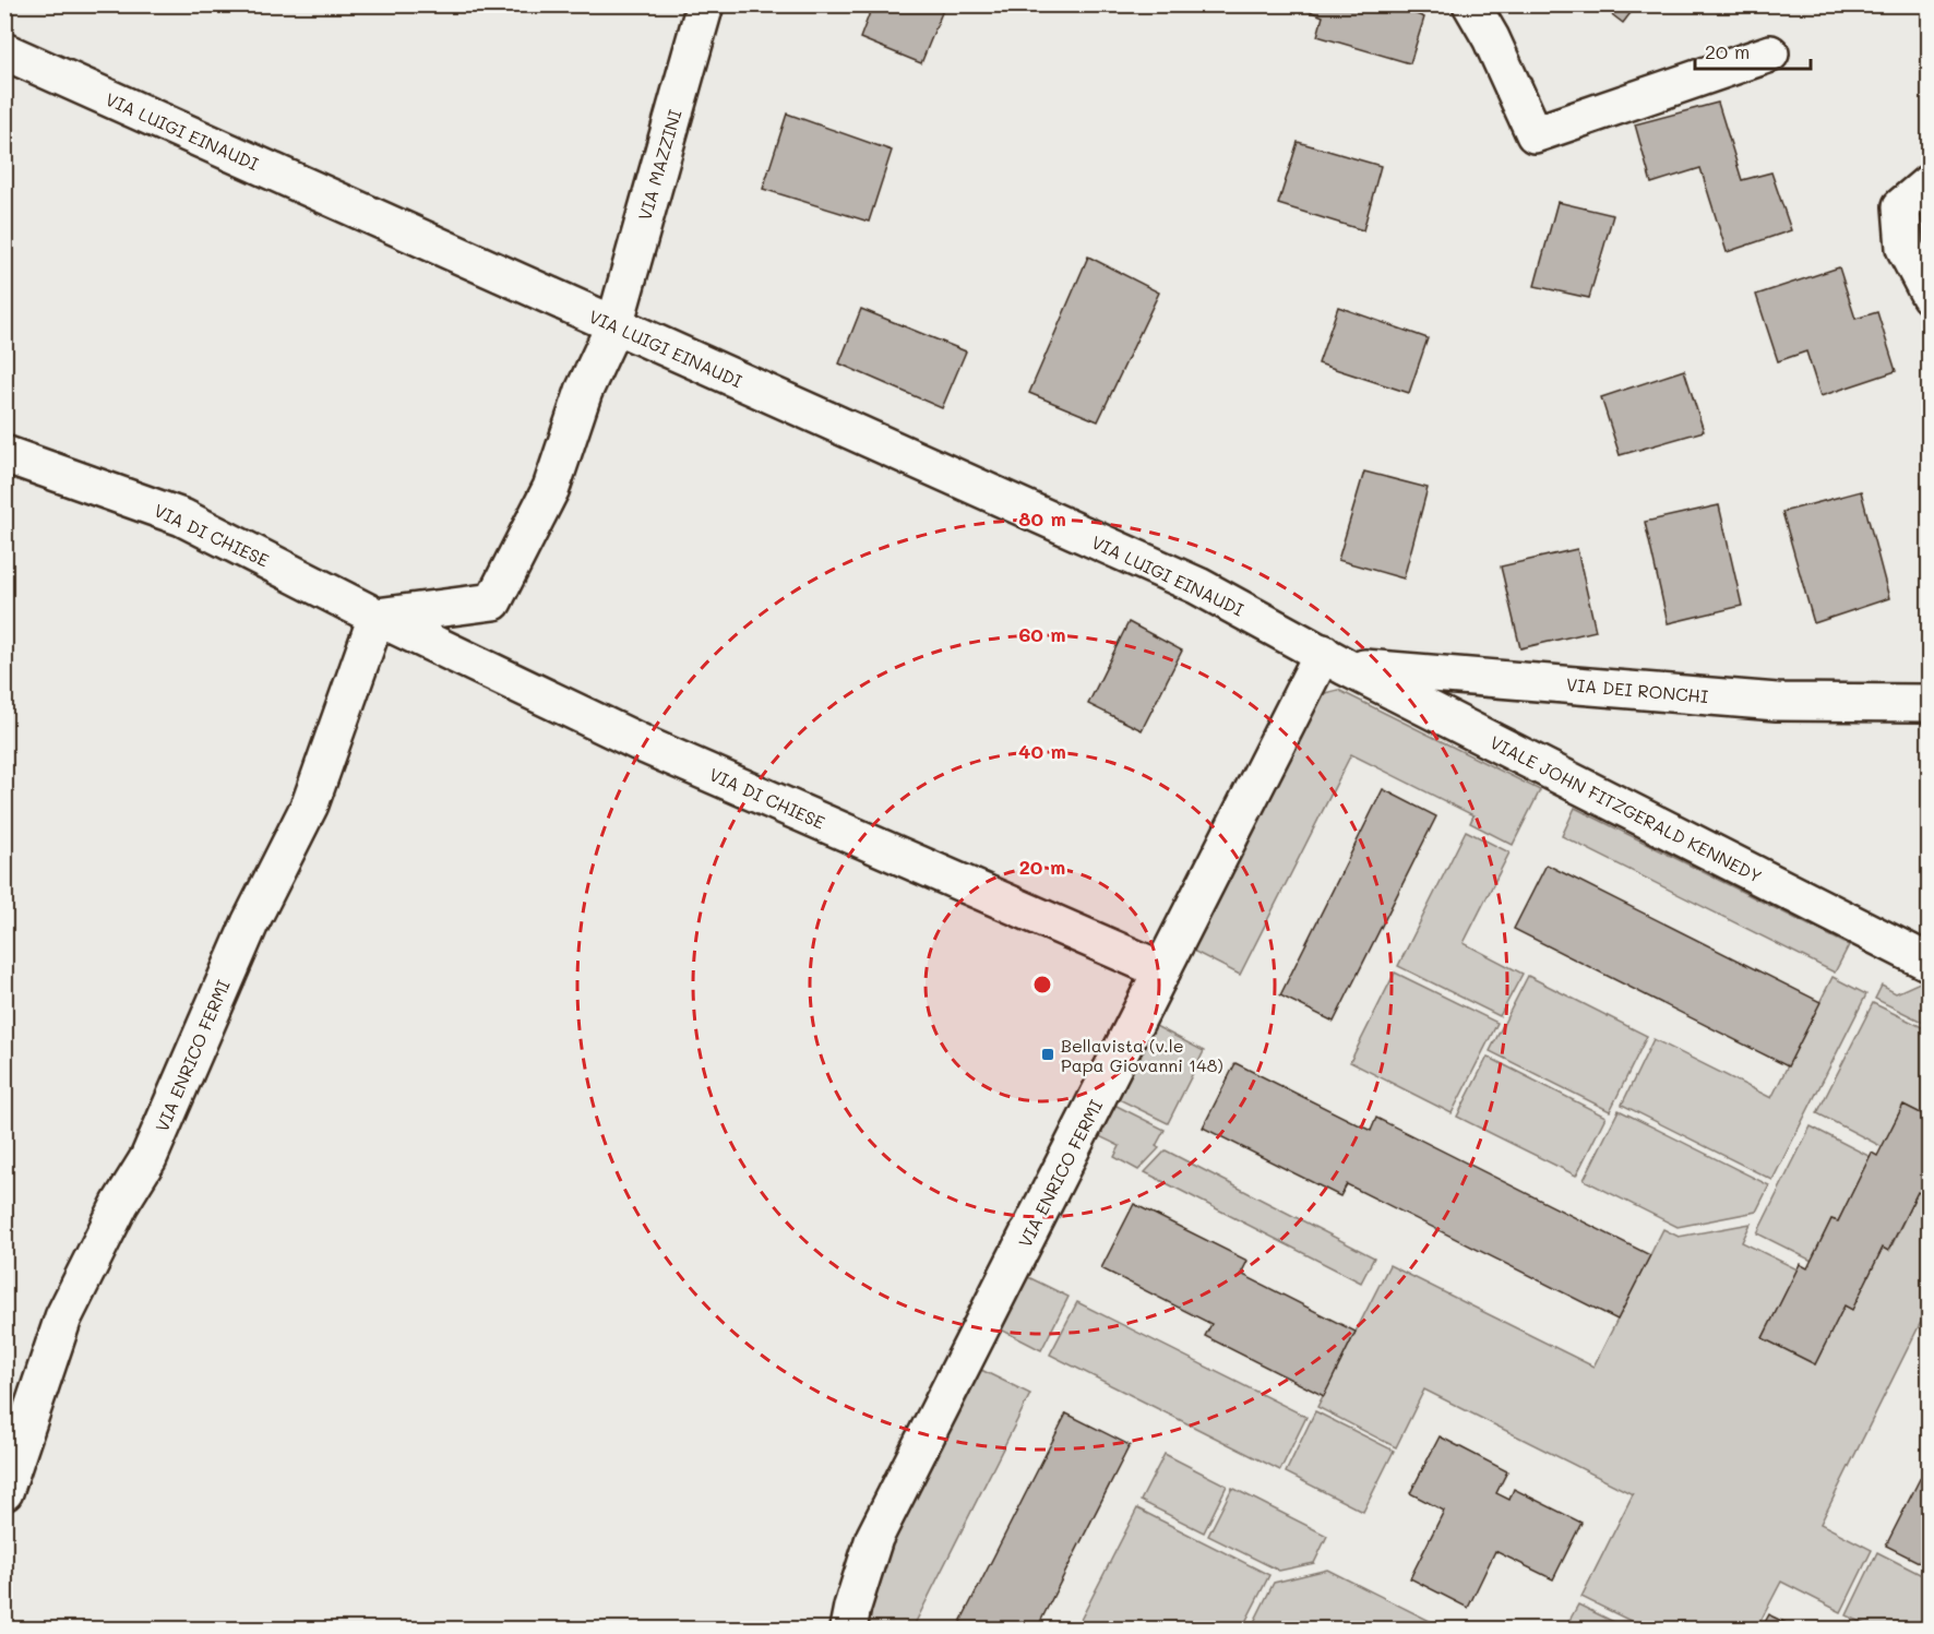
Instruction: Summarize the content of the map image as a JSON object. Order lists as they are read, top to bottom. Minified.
{"streets":{"street":["VIA LUIGI EINAUDI","VIA MAZZINI","VIA DI CHIESE","VIA DEI RONCHI","VIALE JOHN FITZGERALD KENNEDY","VIA ENRICO FERMI"]},"crossings":[["VIA LUIGI EINAUDI","VIA MAZZINI"],["VIA LUIGI EINAUDI","VIA DEI RONCHI"],["VIA LUIGI EINAUDI","VIALE JOHN FITZGERALD KENNEDY"],["VIA LUIGI EINAUDI","VIA ENRICO FERMI"],["VIA DI CHIESE","VIA ENRICO FERMI"],["VIA DEI RONCHI","VIALE JOHN FITZGERALD KENNEDY"],["VIA DEI RONCHI","VIA ENRICO FERMI"],["VIALE JOHN FITZGERALD KENNEDY","VIA ENRICO FERMI"]],"places":{"transit":["Bellavista (v.le Papa Giovanni 148)"]},"scale_bar":"20 m","rings":["80 m","60 m","40 m","20 m"]}
